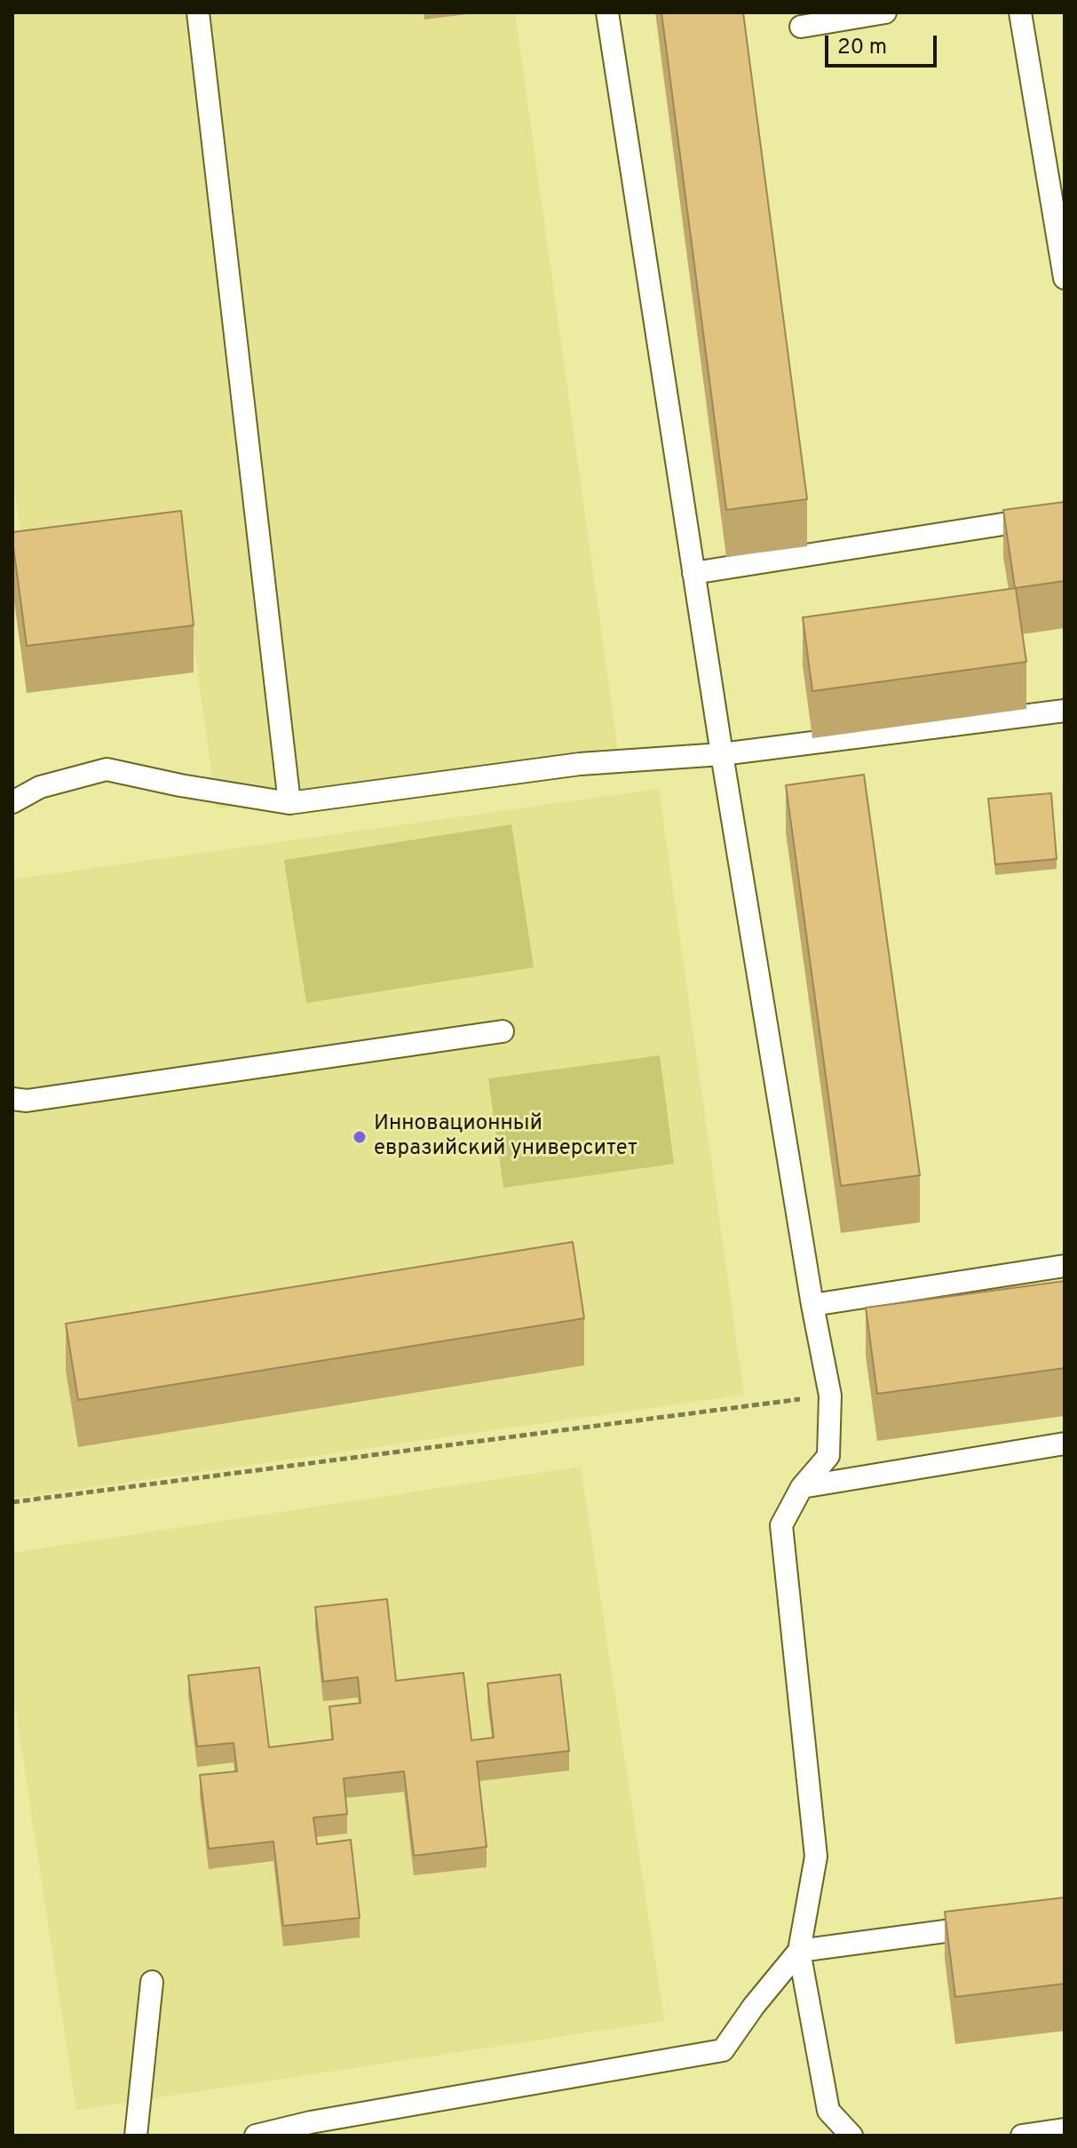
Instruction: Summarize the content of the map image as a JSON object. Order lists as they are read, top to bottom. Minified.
{"places":["Инновационный евразийский университет"],"scale_bar":"20 m"}
